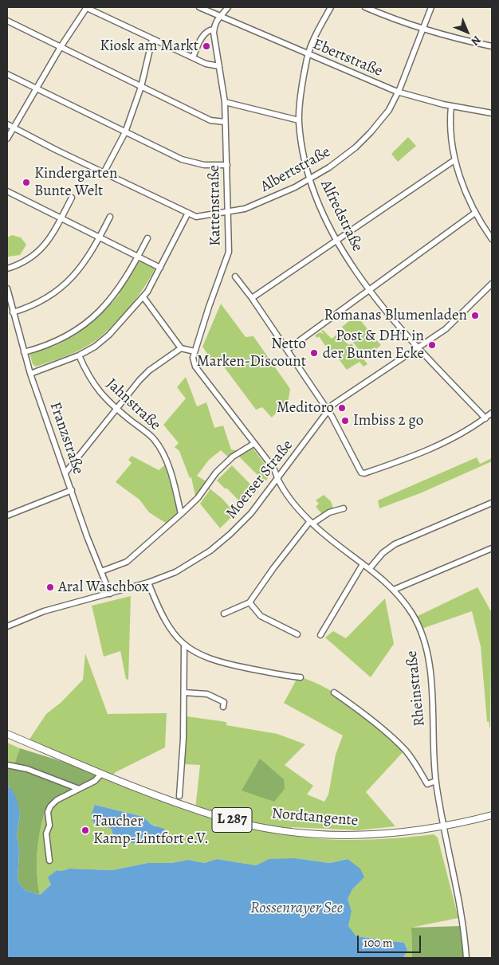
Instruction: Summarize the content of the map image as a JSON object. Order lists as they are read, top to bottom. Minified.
{"streets":{"main road":["Nordtangente","L 287"],"street":["Ebertstraße","Albertstraße","Kattenstraße","Alfredstraße","Jahnstraße","Franzstraße","Moerser Straße","Rheinstraße"]},"crossings":[["Ebertstraße","Albertstraße"],["Ebertstraße","Alfredstraße"],["Albertstraße","Kattenstraße"],["Albertstraße","Alfredstraße"],["Kattenstraße","Moerser Straße"],["Kattenstraße","Rheinstraße"],["Alfredstraße","Moerser Straße"],["Franzstraße","Moerser Straße"],["Moerser Straße","Rheinstraße"],["Rheinstraße","Nordtangente"]],"water":["Rossenrayer See"],"places":["Kiosk am Markt","Kindergarten Bunte Welt","Romanas Blumenladen","Post & DHL in der Bunten Ecke","Netto Marken-Discount","Meditoro","Imbiss 2 go","Aral Waschbox","Taucher Kamp-Lintfort e.V."],"scale_bar":"100 m","north":"bottom right"}
